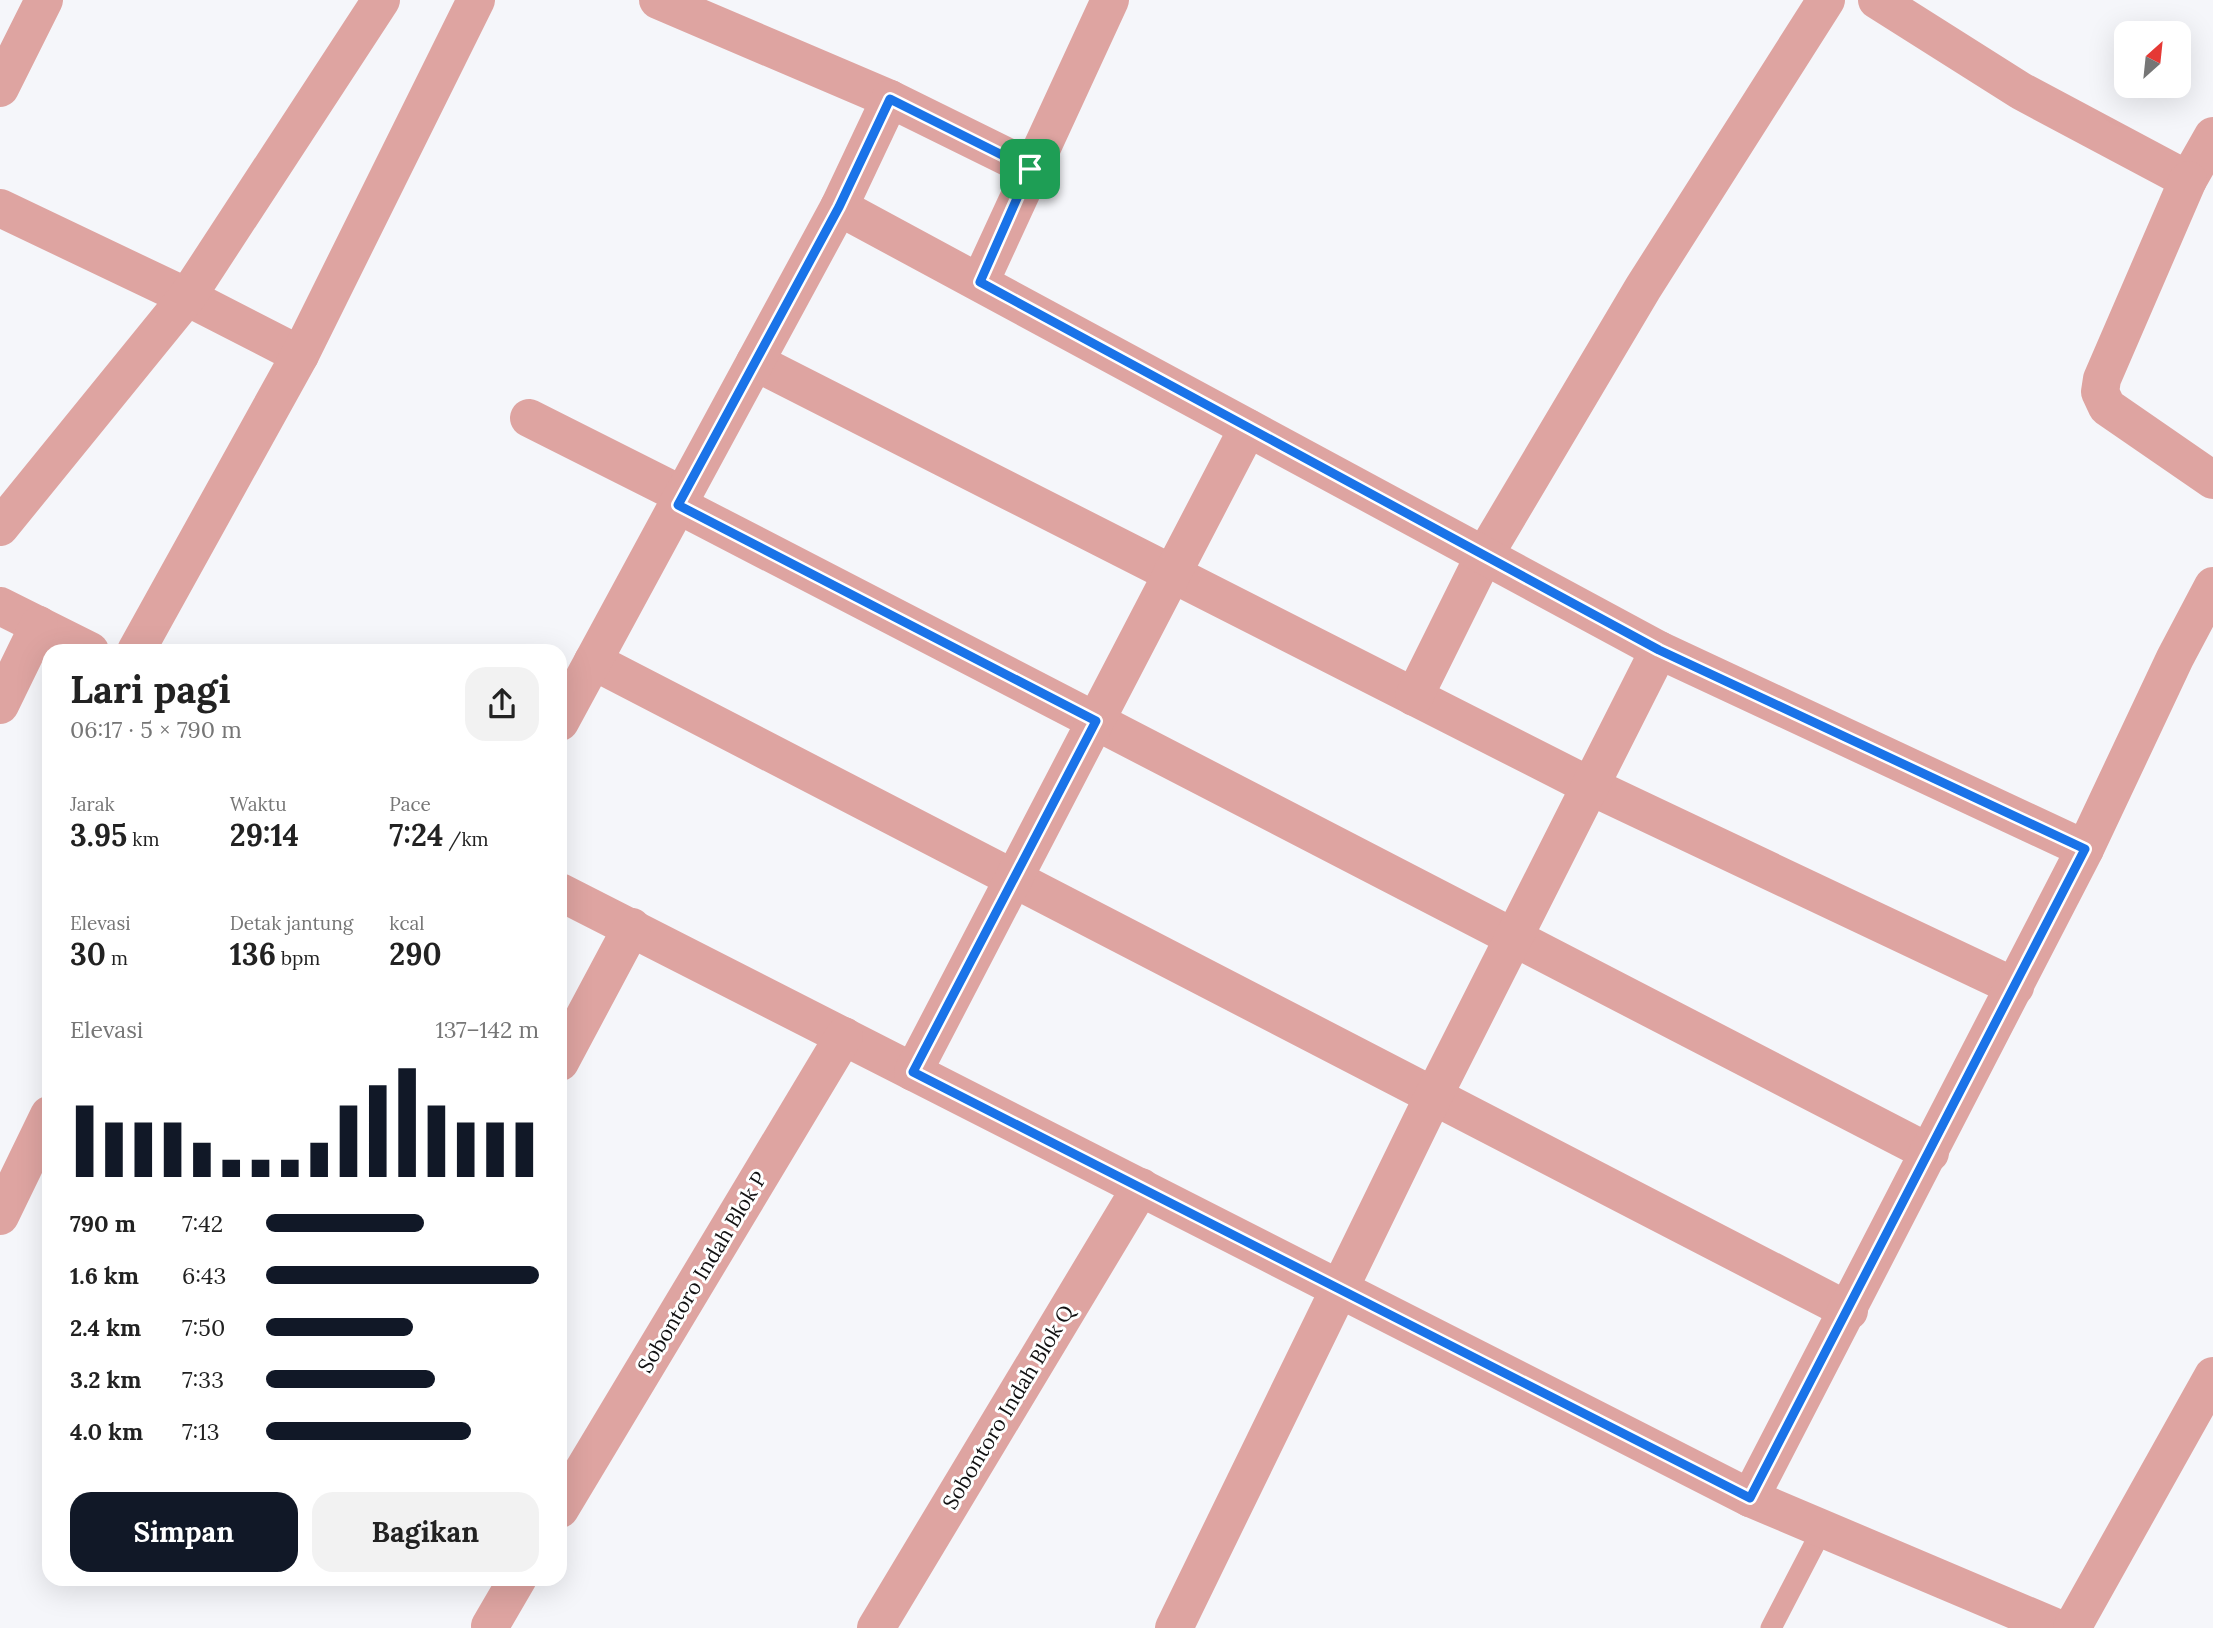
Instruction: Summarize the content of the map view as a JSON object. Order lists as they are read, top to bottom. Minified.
{"streets":{"street":["Sobontoro Indah Blok P","Sobontoro Indah Blok Q"]},"north":"top right","page":{"heading":["Lari pagi","06:17 · 5 × 790 m"],"stats":[["Jarak","3.95 km"],["Waktu","29:14"],["Pace","7:24 /km"],["Elevasi","30 m"],["Detak jantung","136 bpm"],["kcal","290"]],"chart":["Elevasi","137–142 m"],"list":[{"name":"790 m","note":"7:42"},{"name":"1.6 km","note":"6:43"},{"name":"2.4 km","note":"7:50"},{"name":"3.2 km","note":"7:33"},{"name":"4.0 km","note":"7:13"}],"buttons":["Simpan","Bagikan"]}}
